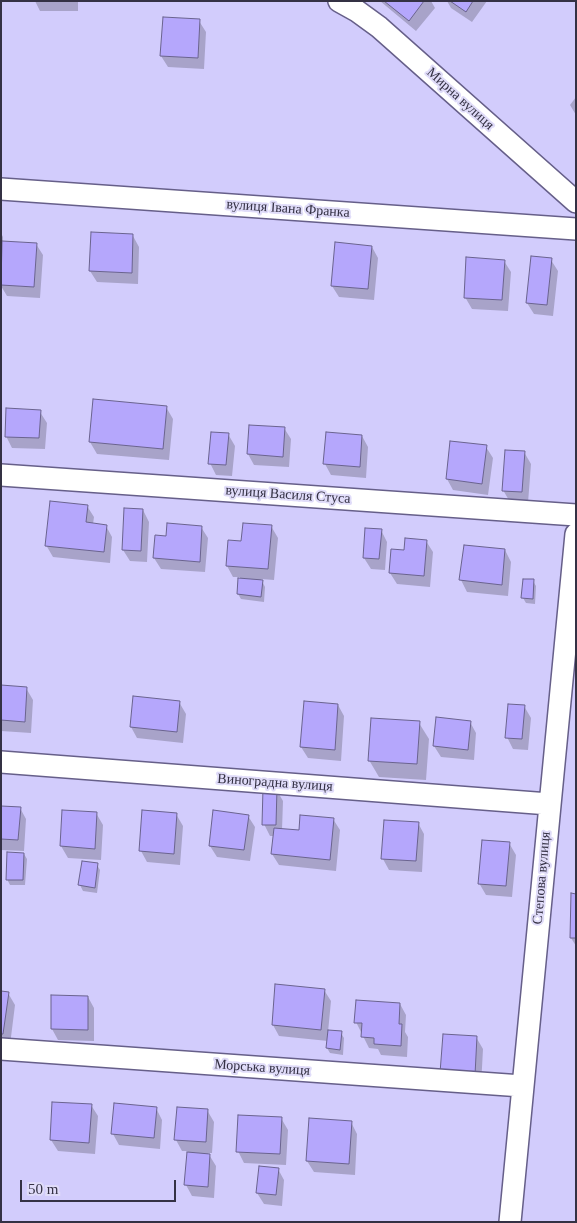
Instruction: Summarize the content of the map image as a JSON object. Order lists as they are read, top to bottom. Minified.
{"streets":{"street":["Мирна вулиця","вулиця Івана Франка","вулиця Василя Стуса","Виноградна вулиця","Степова вулиця","Морська вулиця"]},"crossings":[["Виноградна вулиця","Степова вулиця"],["Степова вулиця","Морська вулиця"]],"scale_bar":"50 m"}
